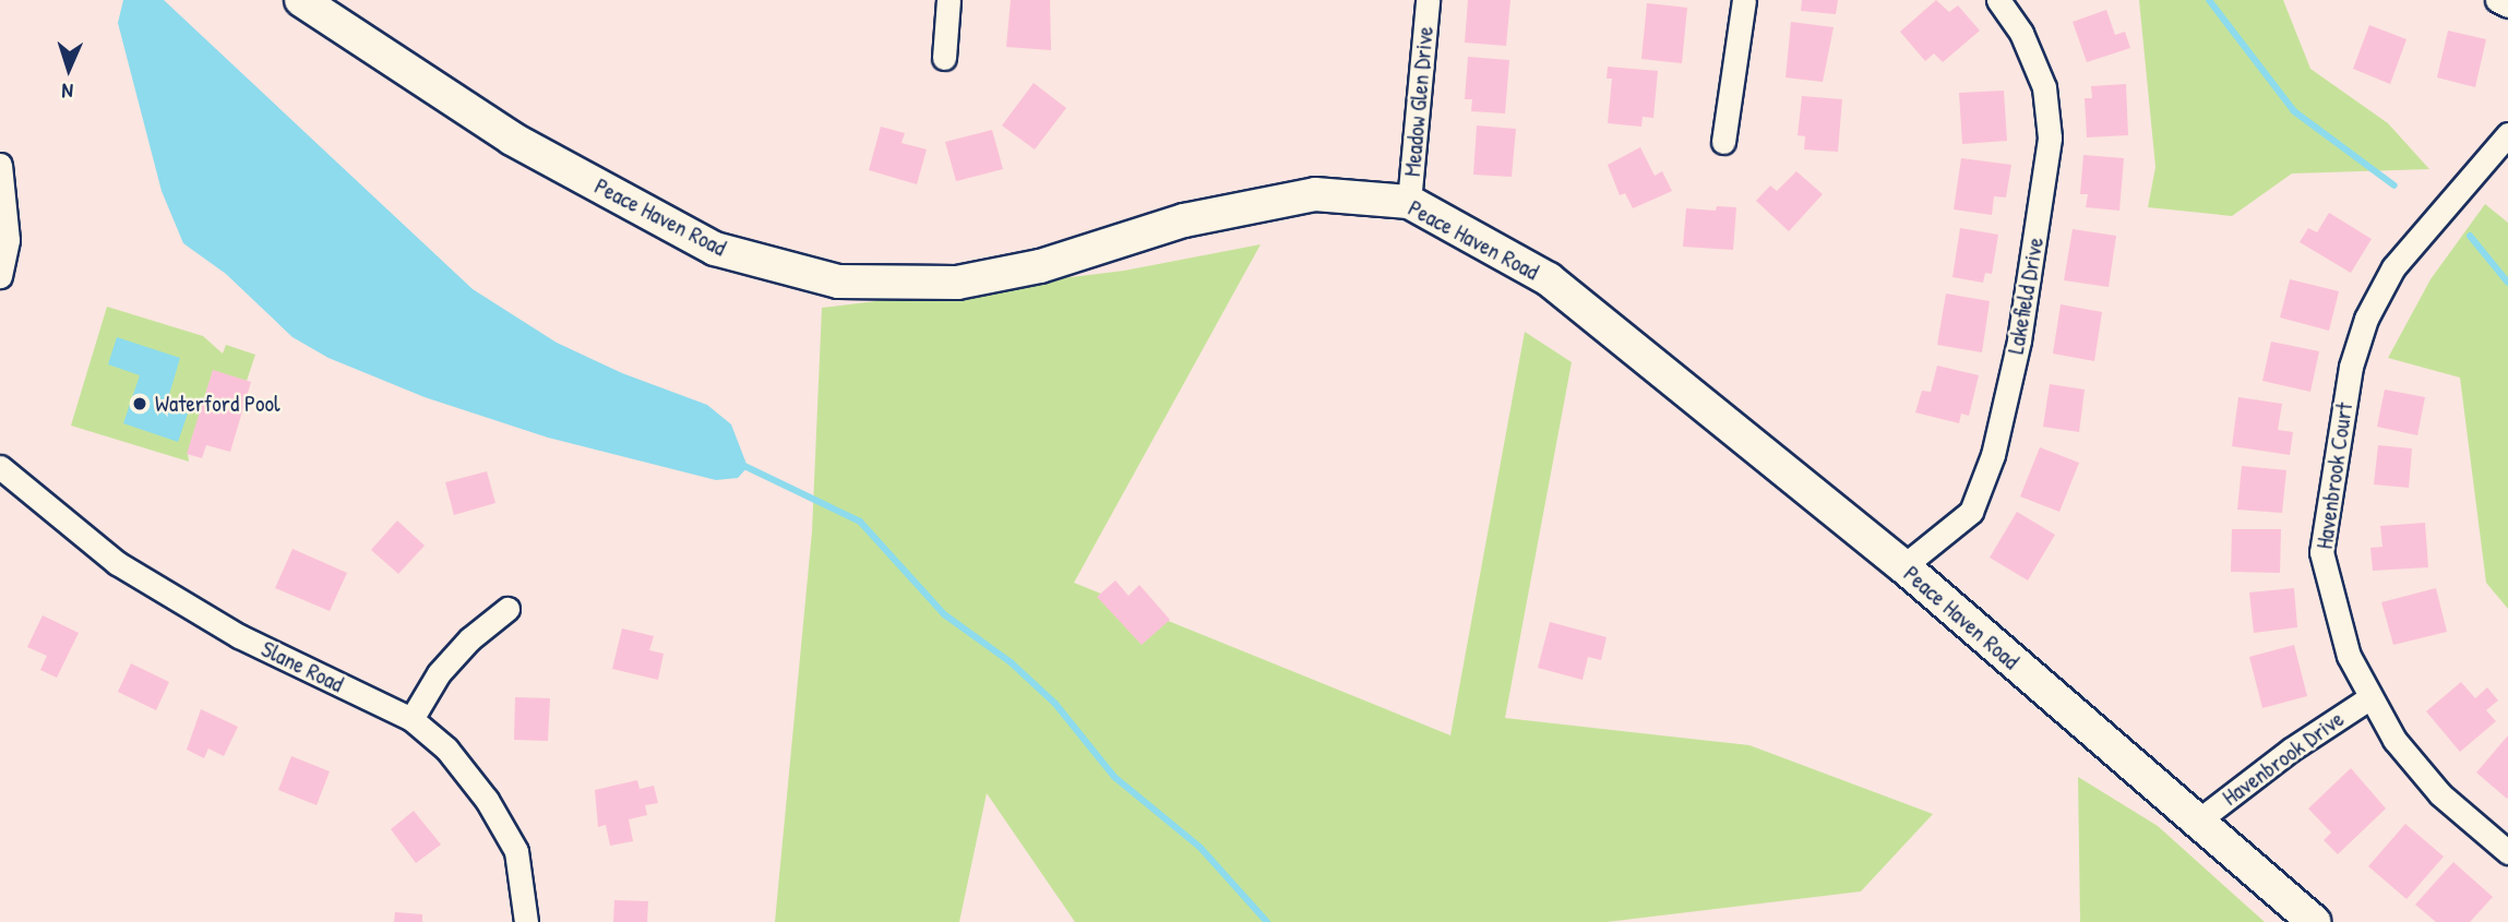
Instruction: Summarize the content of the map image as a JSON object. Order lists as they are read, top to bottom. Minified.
{"streets":{"main road":["Peace Haven Road"],"street":["Meadow Glen Drive","Lakefield Drive","Havenbrook Court","Slane Road","Havenbrook Drive"]},"crossings":[["Meadow Glen Drive","Peace Haven Road"],["Peace Haven Road","Lakefield Drive"],["Peace Haven Road","Havenbrook Drive"],["Havenbrook Court","Havenbrook Drive"]],"places":["Waterford Pool"],"north":"bottom"}
